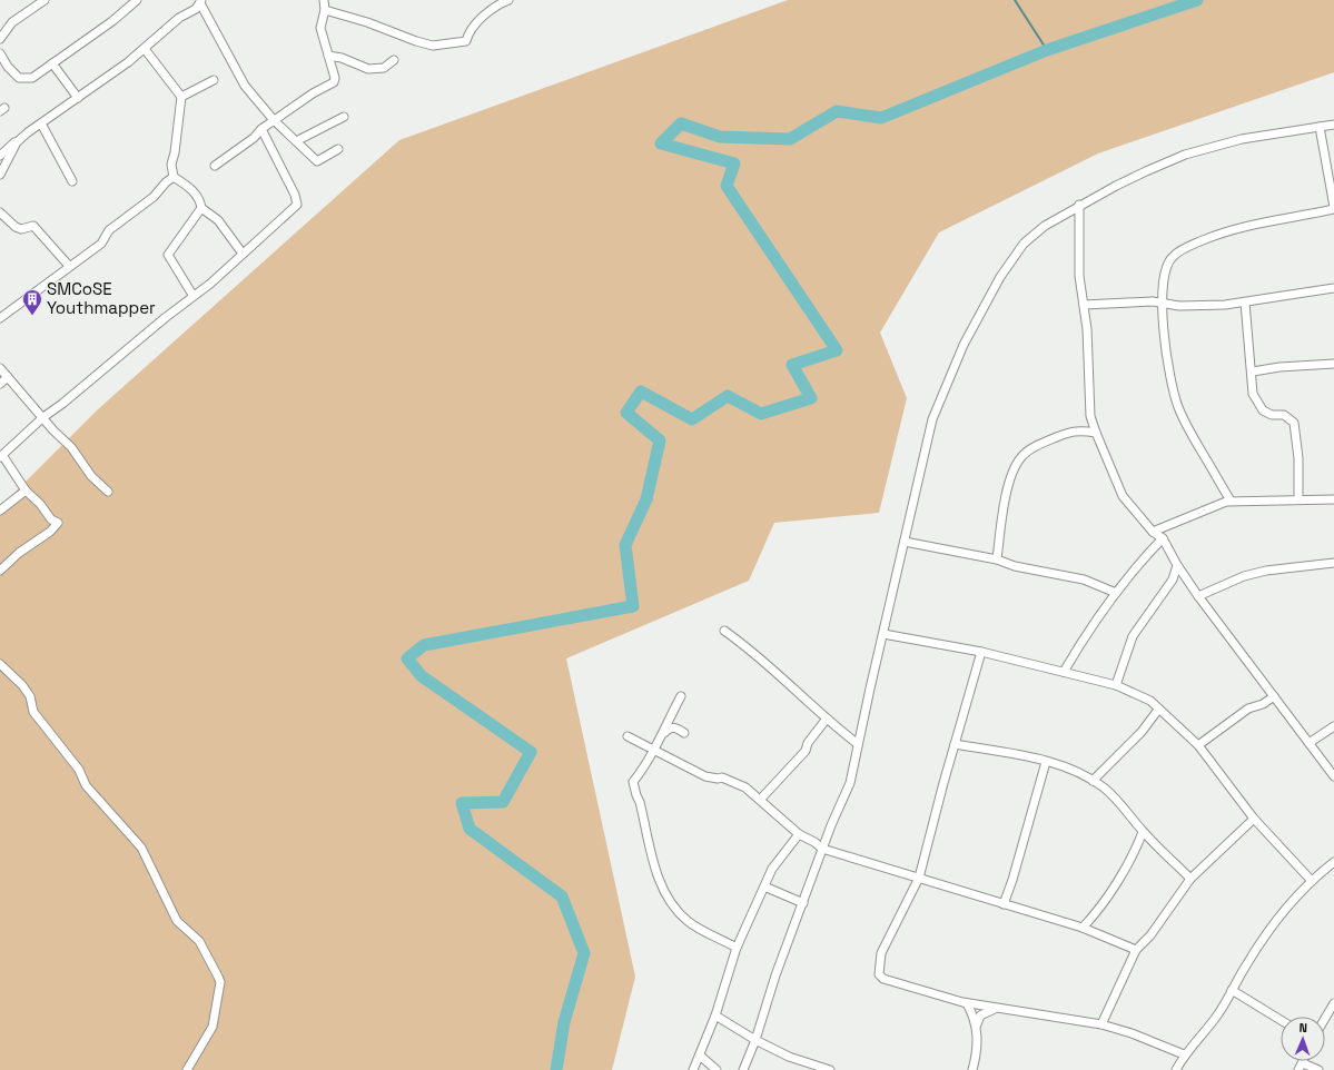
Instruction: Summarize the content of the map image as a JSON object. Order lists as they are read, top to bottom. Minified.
{"places":{"building":["SMCoSE Youthmapper"]},"north":"top"}
